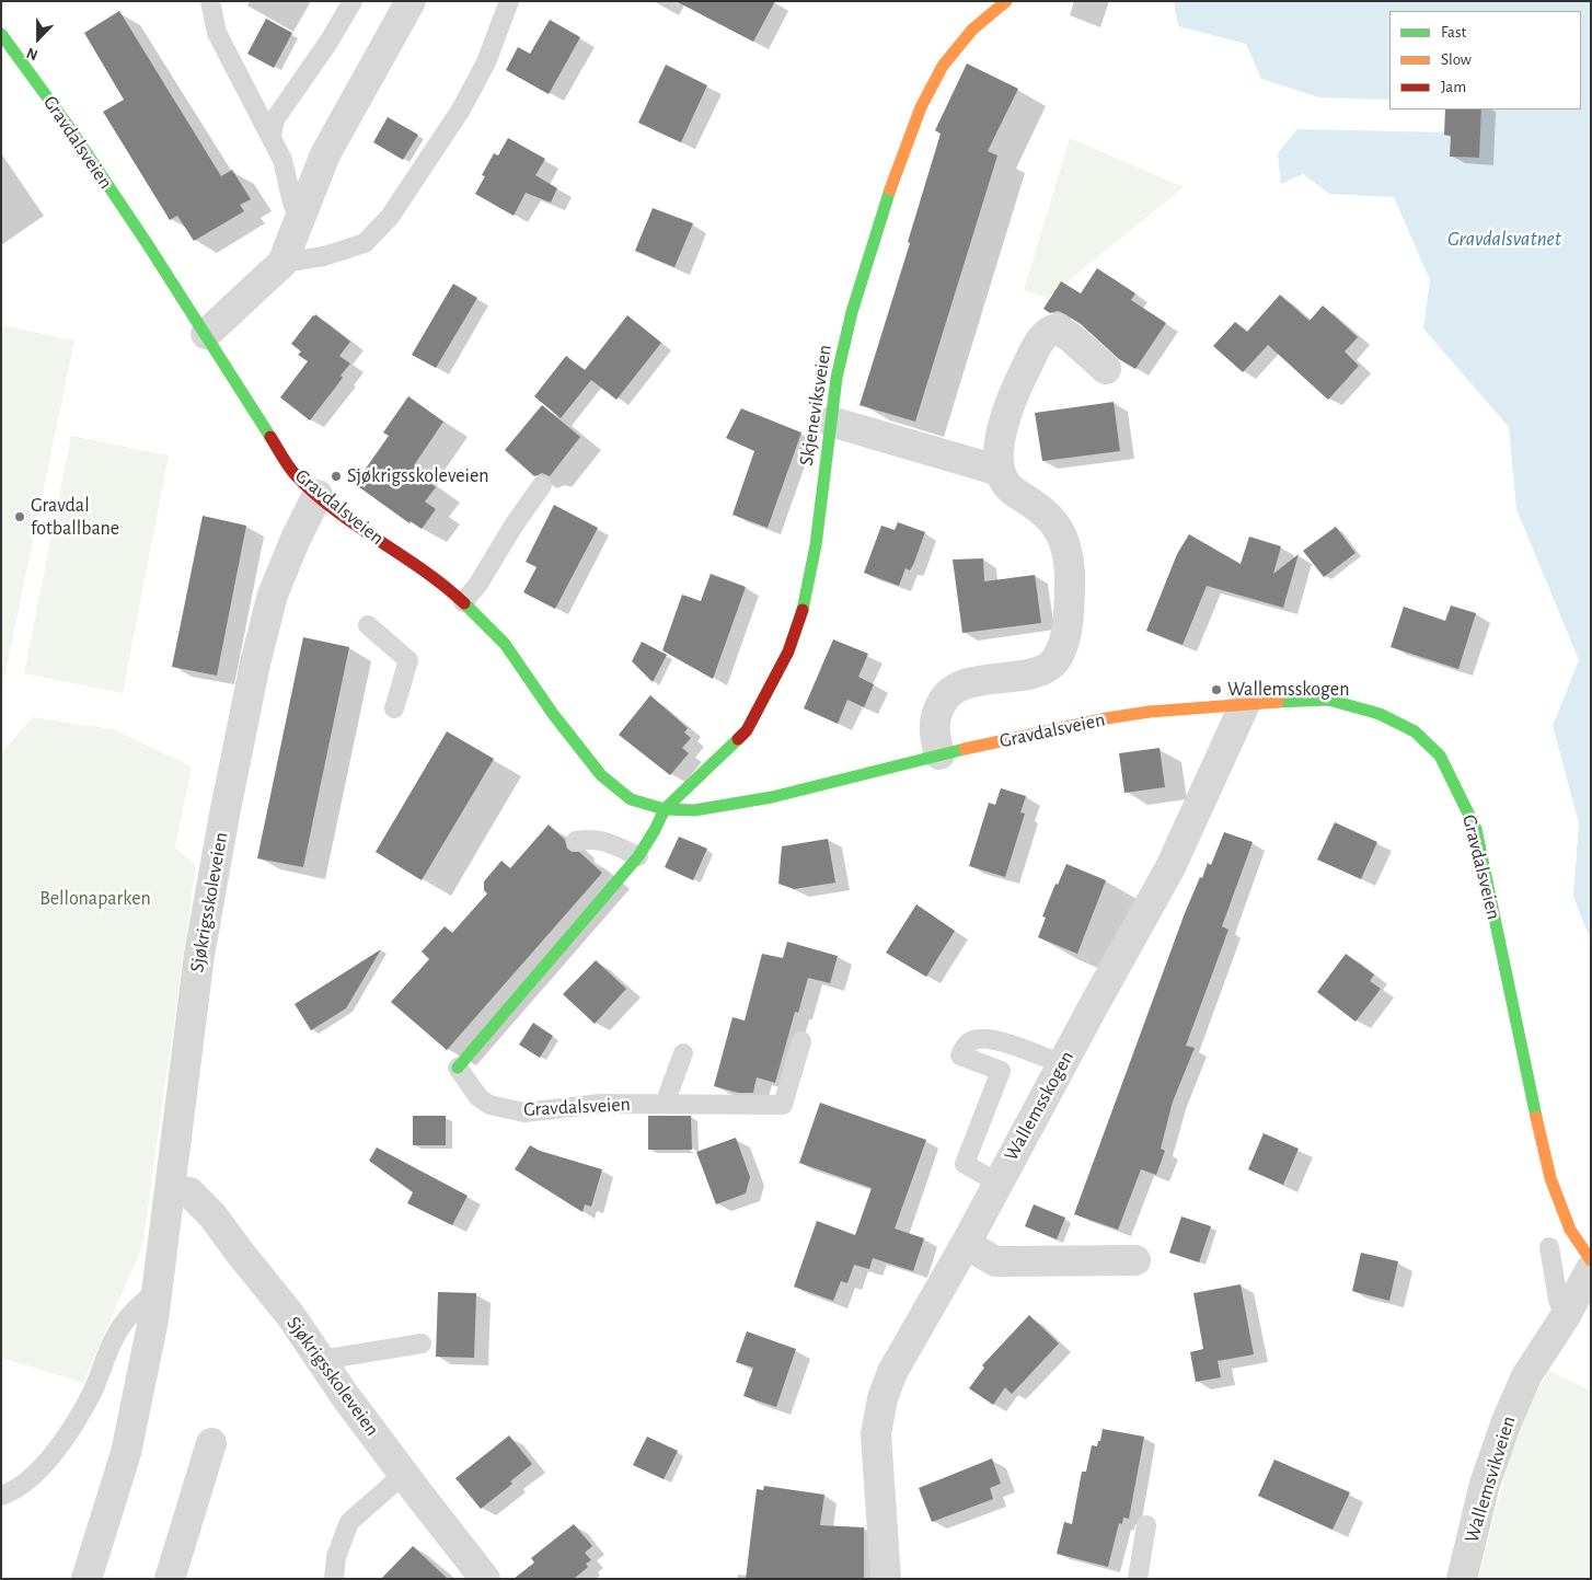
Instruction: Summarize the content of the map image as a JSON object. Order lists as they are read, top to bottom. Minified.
{"streets":{"main road":["Gravdalsveien","Skjeneviksveien"],"street":["Sjøkrigsskoleveien","Wallemsskogen","Wallemsvikveien"]},"crossings":[["Gravdalsveien","Skjeneviksveien"],["Gravdalsveien","Sjøkrigsskoleveien"],["Gravdalsveien","Wallemsskogen"]],"water":["Gravdalsvatnet"],"parks":["Bellonaparken"],"places":["Sjøkrigsskoleveien","Gravdal fotballbane","Wallemsskogen"],"legend":["Fast","Slow","Jam"],"north":"bottom"}
